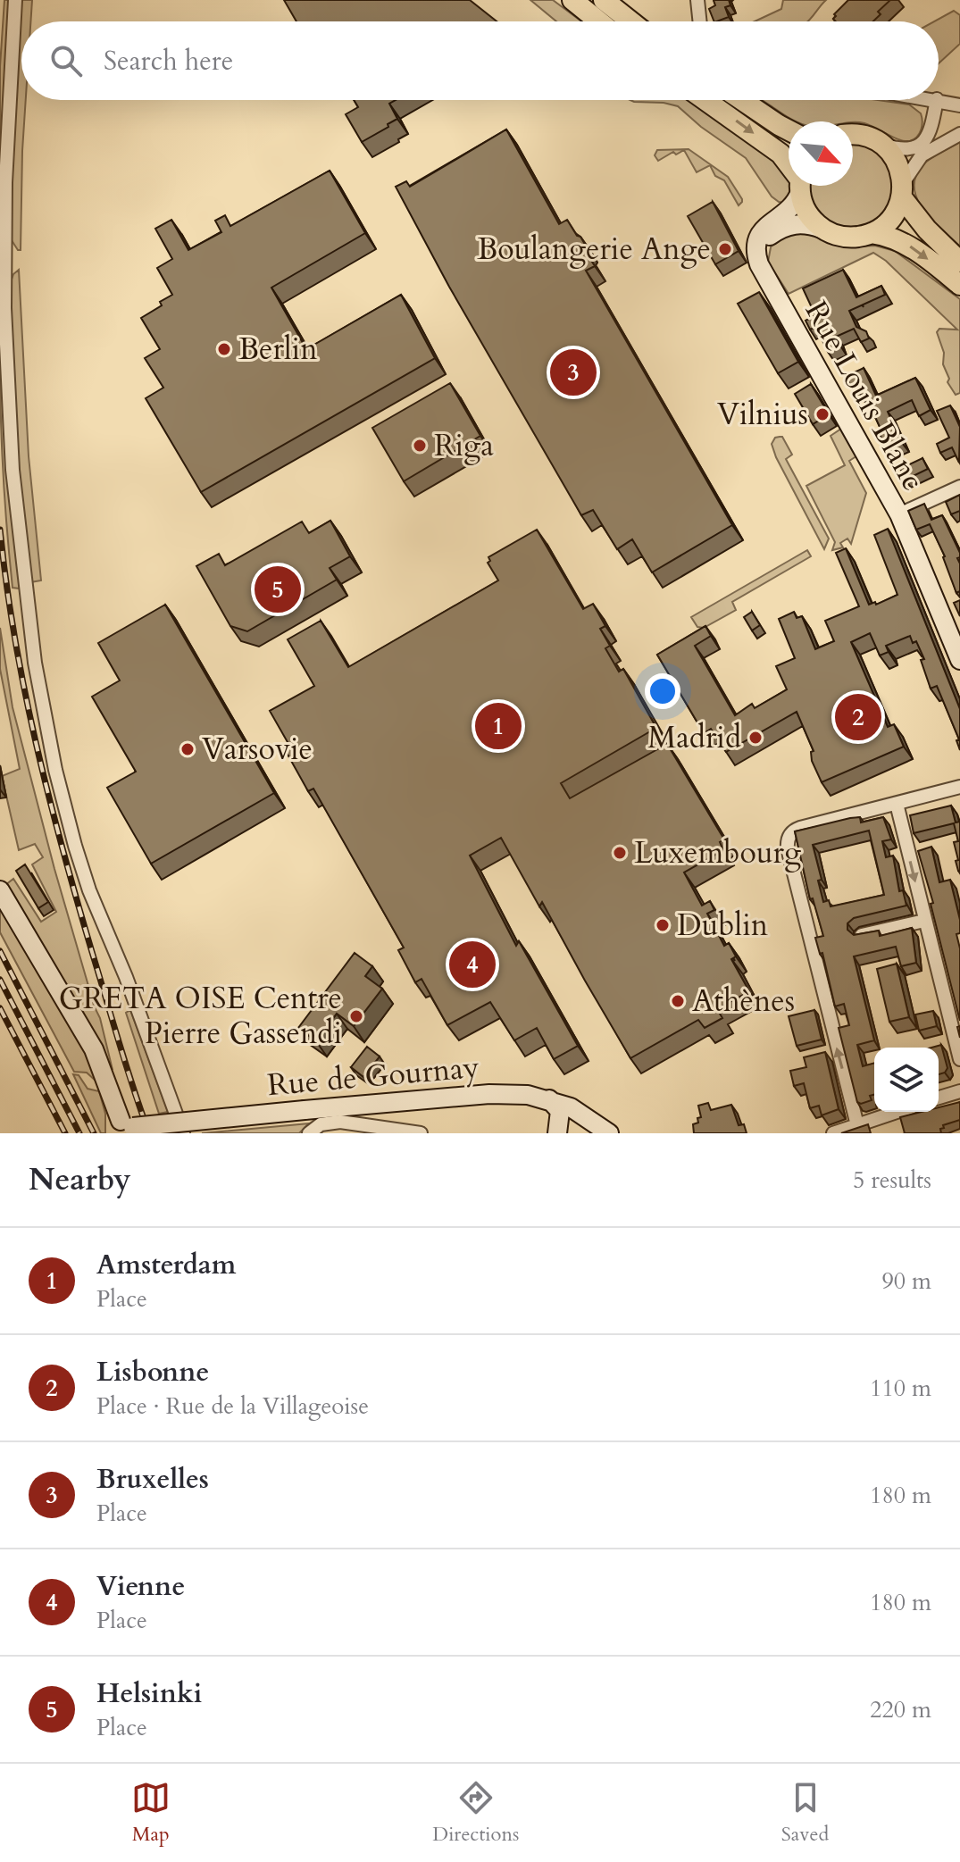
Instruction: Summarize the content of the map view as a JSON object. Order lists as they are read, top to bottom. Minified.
{"streets":{"street":["Rue Louis Blanc","Rue de Gournay"]},"places":["Boulangerie Ange","Berlin","Vilnius","Riga","Madrid","Varsovie","Luxembourg","Dublin","Athènes","GRETA OISE Centre Pierre Gassendi"],"north":"bottom right","page":{"search":"Search here","pins":["3","5","2","1","4"],"heading":["Nearby","5 results"],"list":[{"mark":"1","name":"Amsterdam","note":"Place","value":"90 m"},{"mark":"2","name":"Lisbonne","note":"Place · Rue de la Villageoise","value":"110 m"},{"mark":"3","name":"Bruxelles","note":"Place","value":"180 m"},{"mark":"4","name":"Vienne","note":"Place","value":"180 m"},{"mark":"5","name":"Helsinki","note":"Place","value":"220 m"}],"nav":["Map","Directions","Saved"]}}
